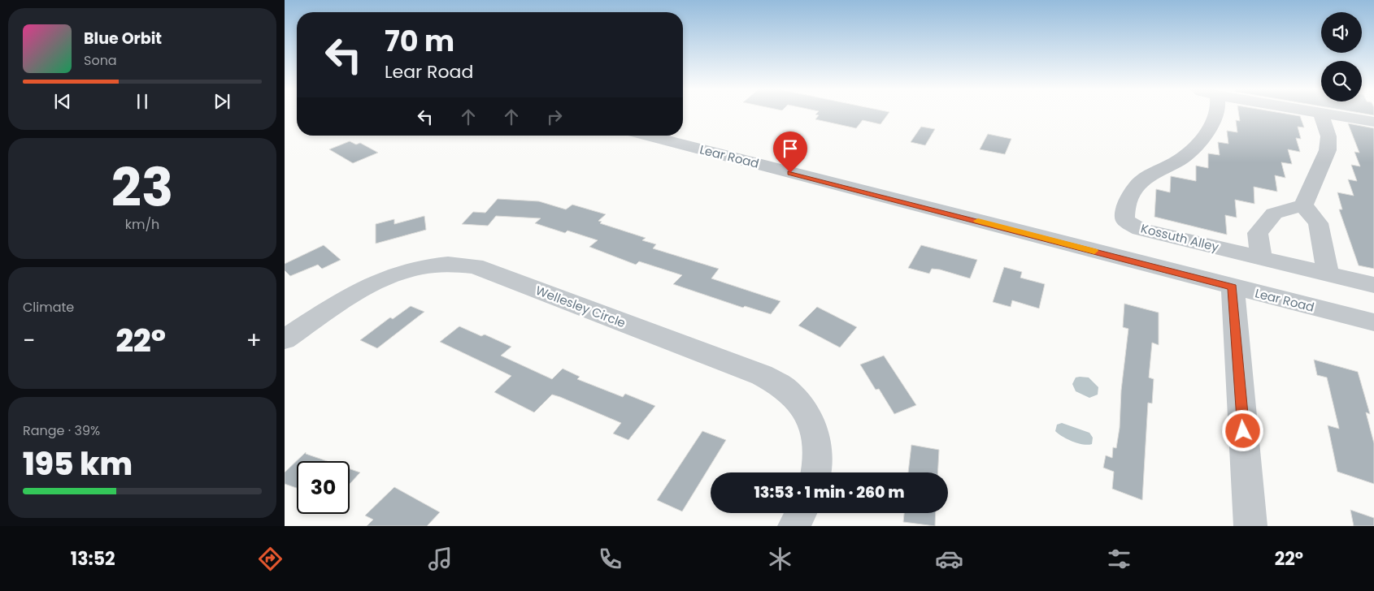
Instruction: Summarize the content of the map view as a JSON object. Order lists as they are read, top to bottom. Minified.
{"streets":{"street":["Lear Road","Kossuth Alley","Wellesley Circle"]},"page":{"turn":["70 m","Lear Road"],"song":["Blue Orbit","Sona"],"tile":[["23","km/h"],"Climate",["Range · 39%","195 km"]],"heat":["−","22°","+"],"limit":"30","trip":"13:53 · 1 min · 260 m","tabs":["13:52","22°"]}}
